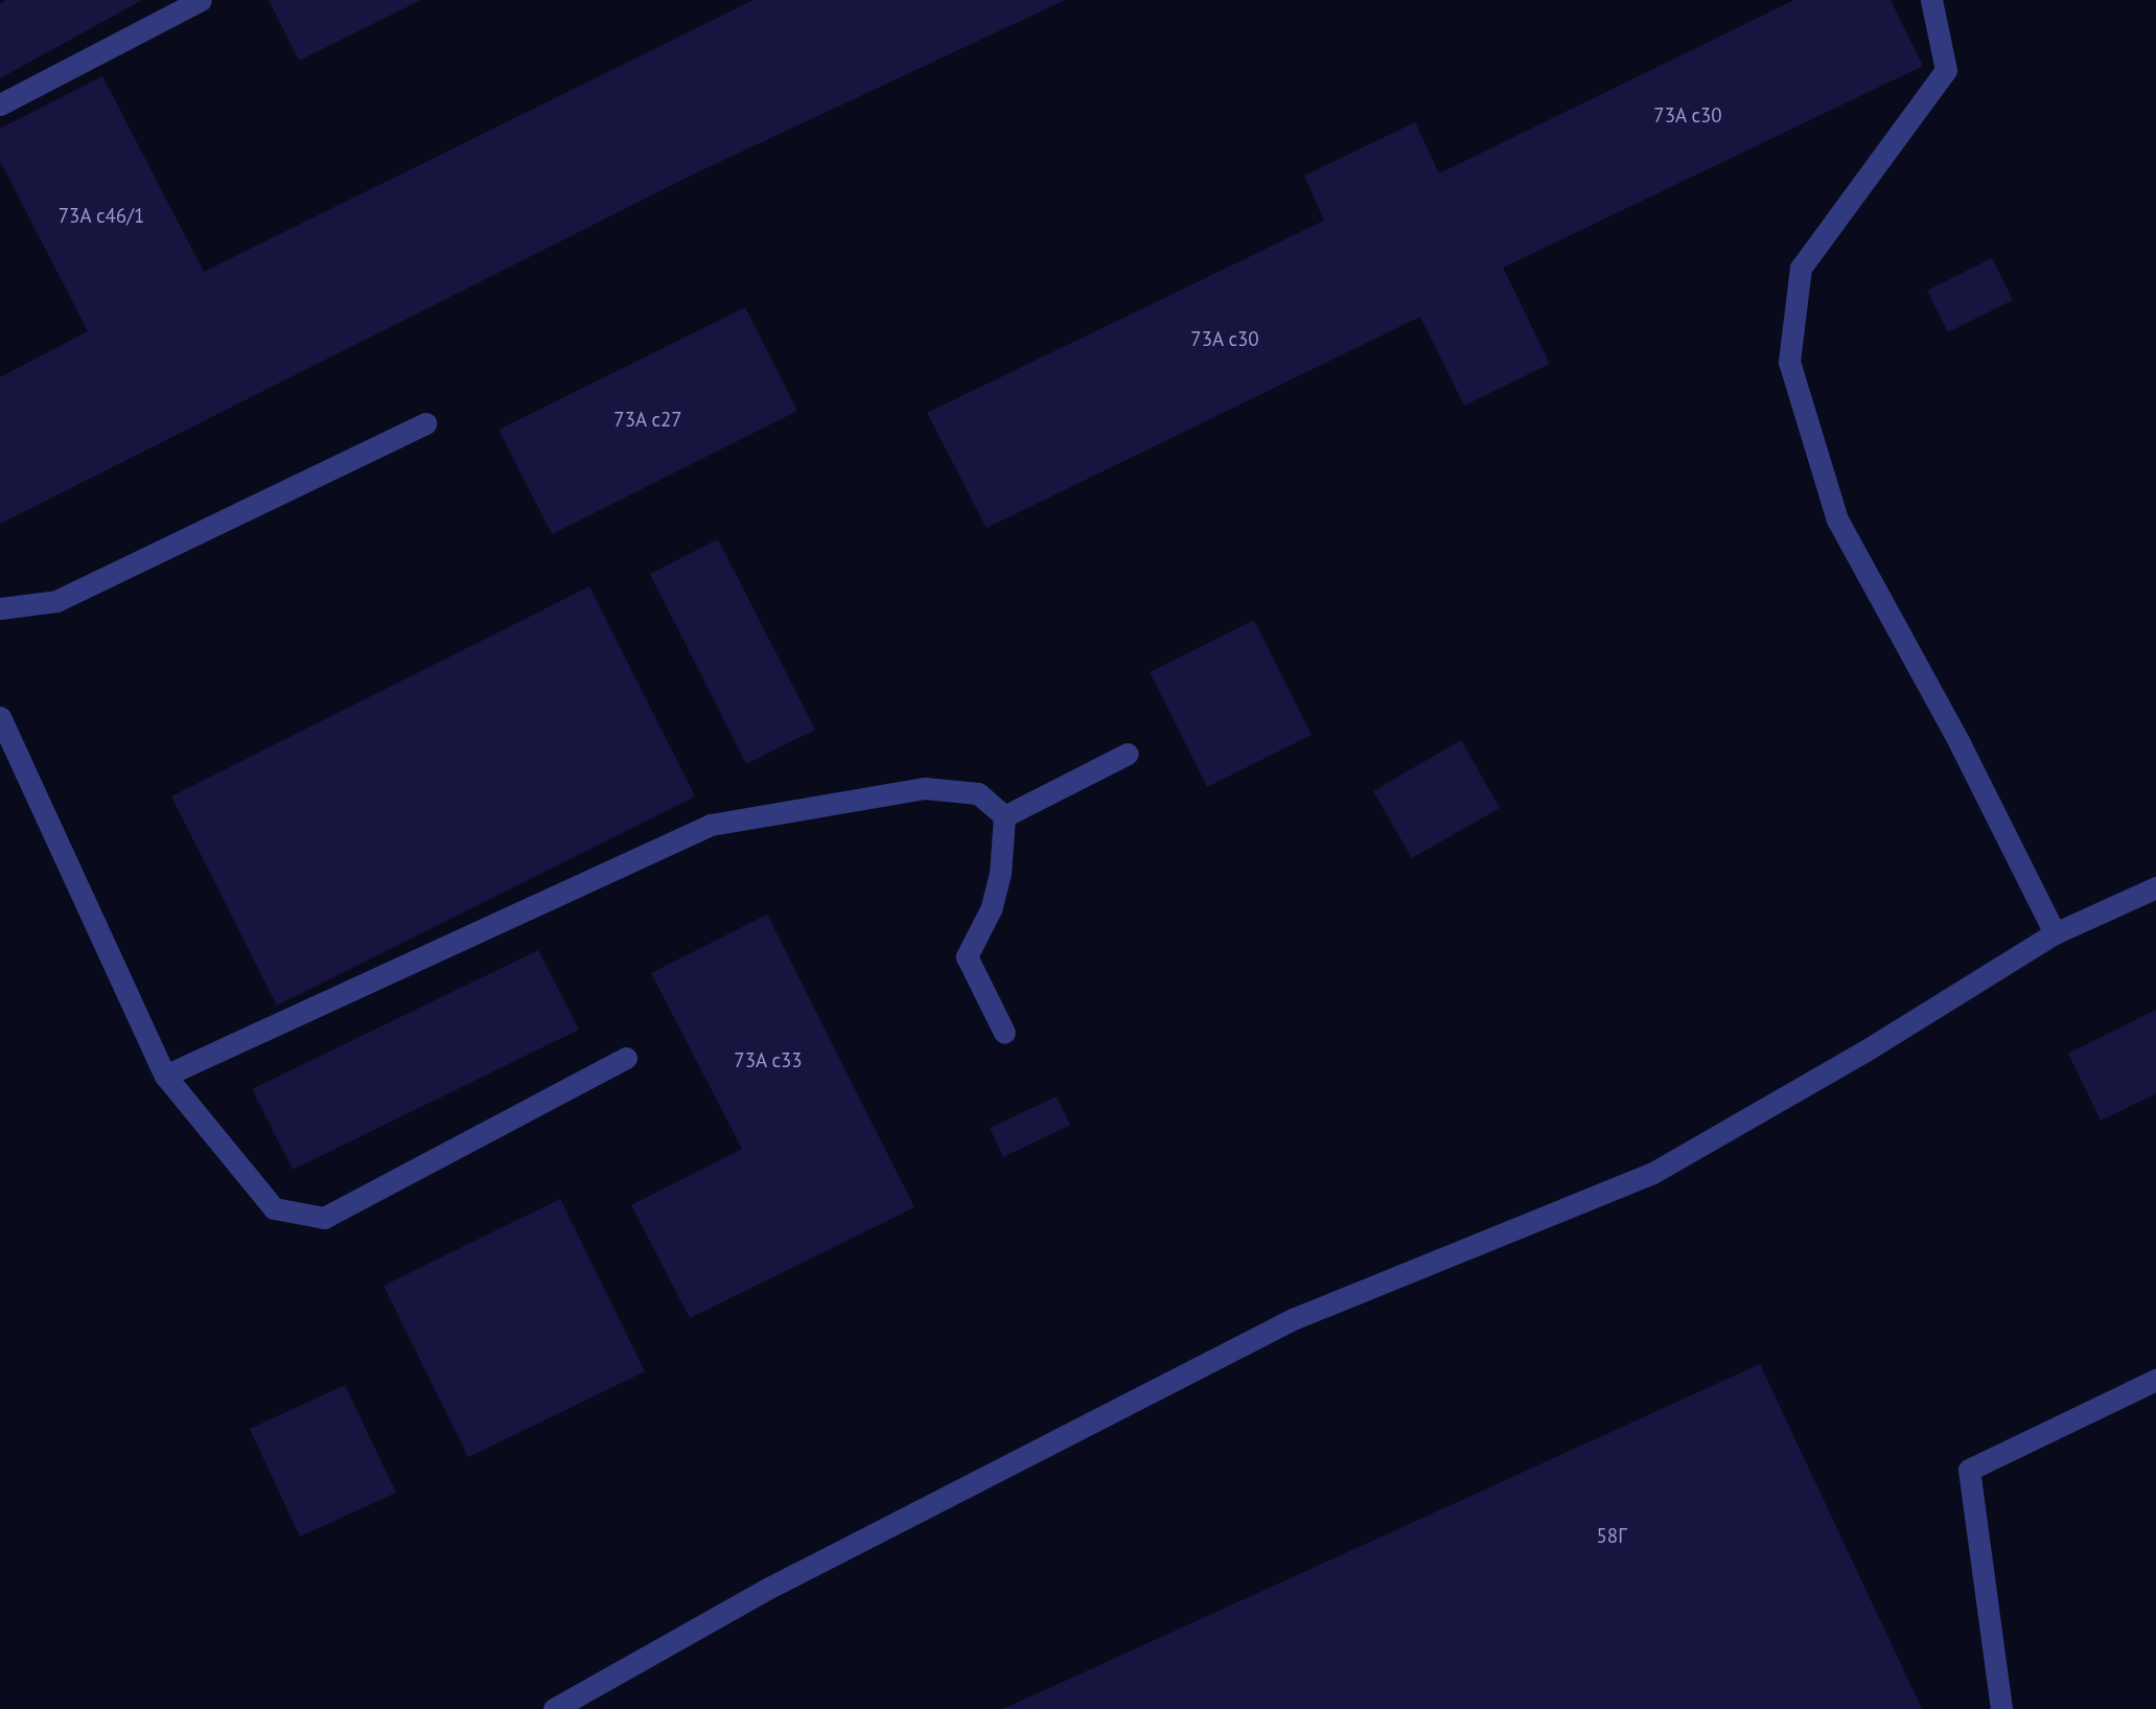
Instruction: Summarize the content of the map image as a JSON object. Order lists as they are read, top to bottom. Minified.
{"house_numbers":["73А с30","73А с46/1","73А с30","73А с27","73А с33","58Г"]}
